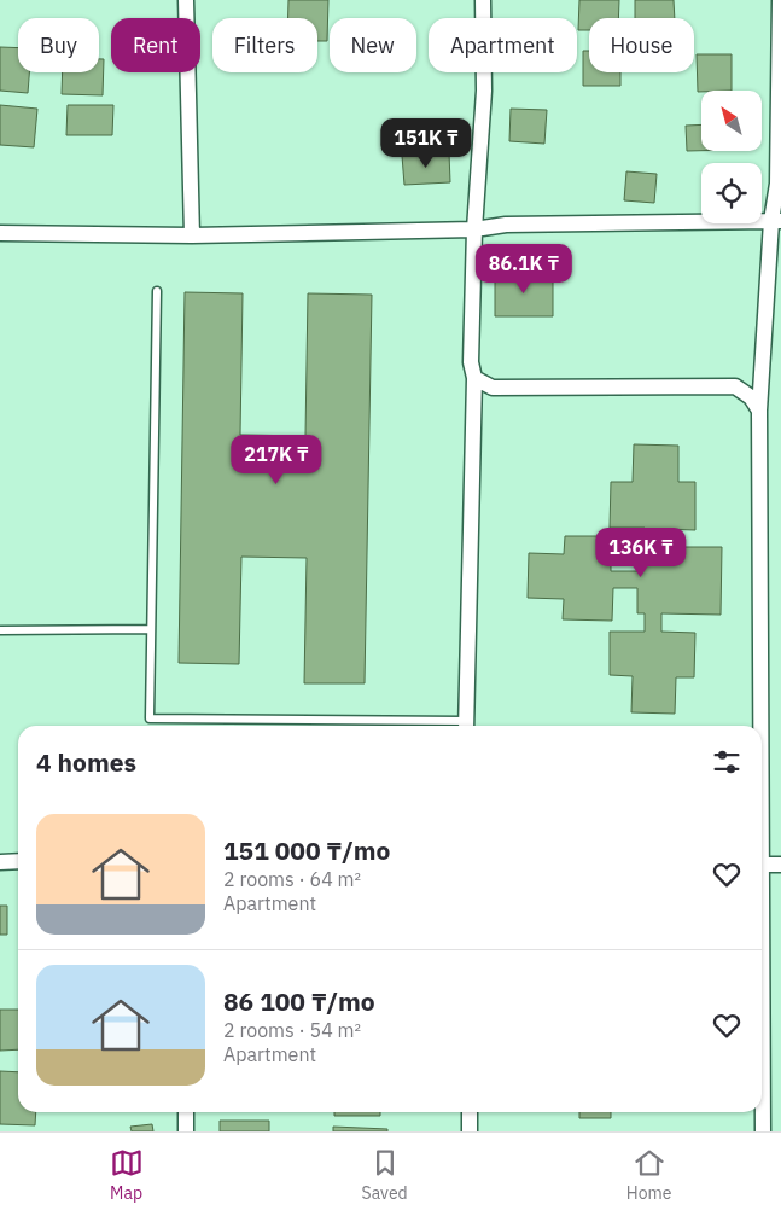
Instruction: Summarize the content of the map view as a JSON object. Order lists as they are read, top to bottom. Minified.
{"north":"top left","page":{"chip":["Buy","Rent","Filters","New","Apartment","House"],"price":["151K ₸","86.1K ₸","217K ₸","136K ₸"],"heading":"4 homes","list":[{"name":"151 000 ₸/mo","note":"2 rooms · 64 m² · Apartment"},{"name":"86 100 ₸/mo","note":"2 rooms · 54 m² · Apartment"}],"tabs":["Map","Saved","Home"]}}
